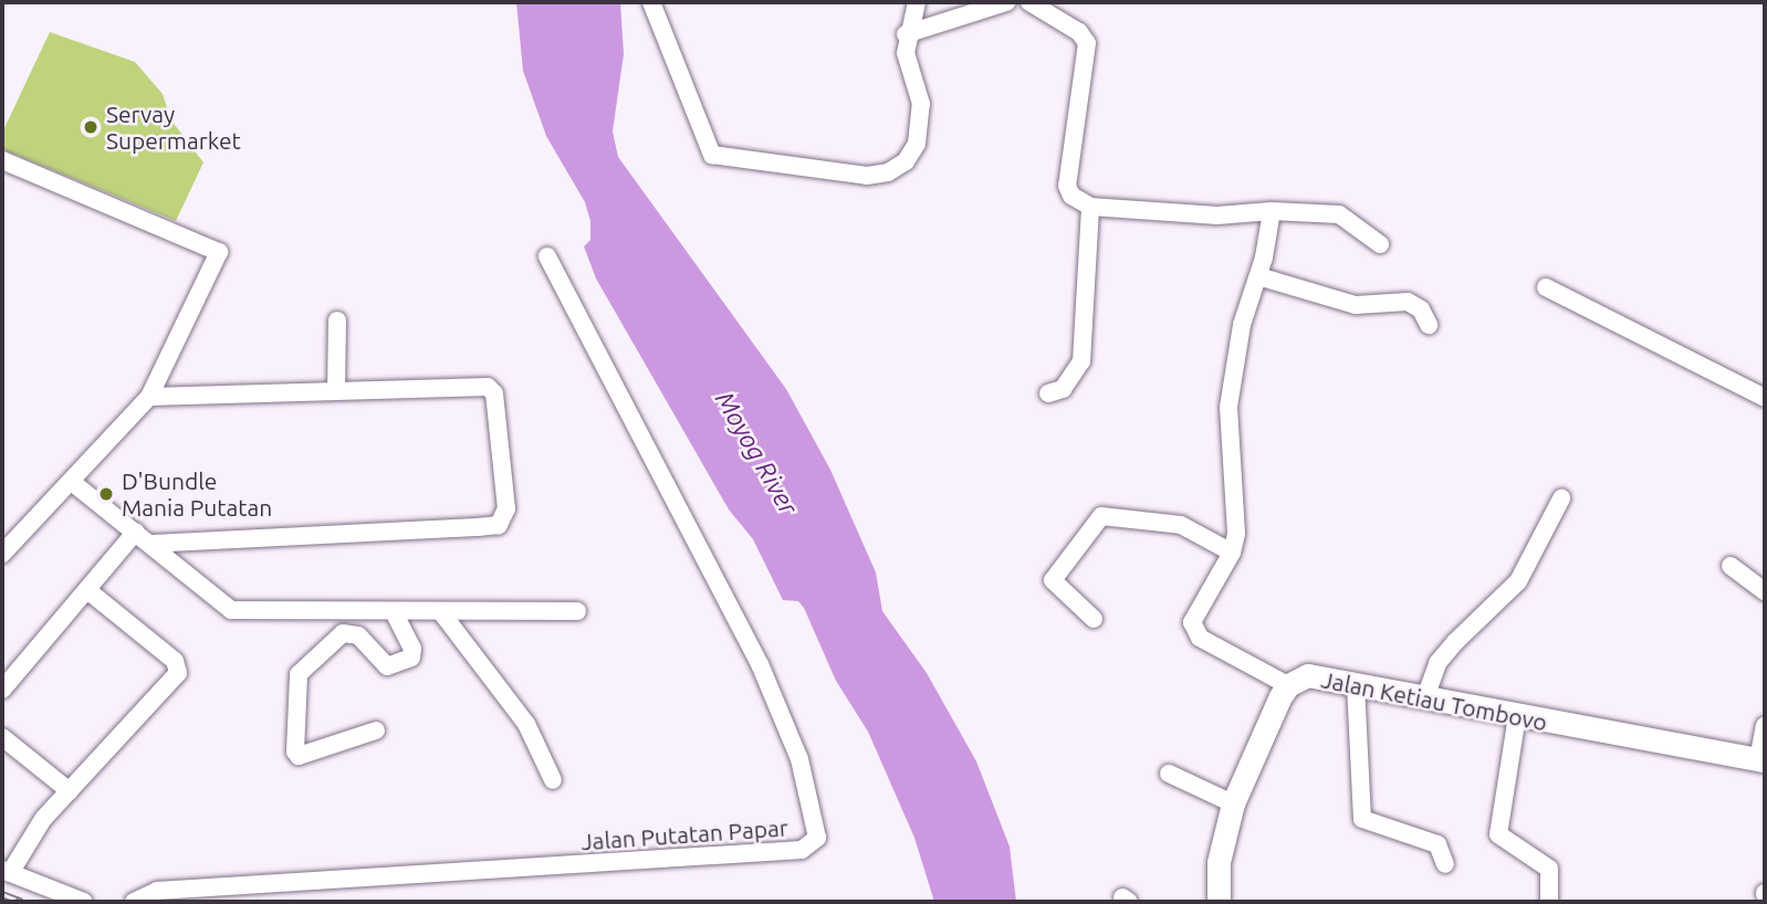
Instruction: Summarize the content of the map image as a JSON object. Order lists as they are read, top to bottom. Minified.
{"streets":{"street":["Jalan Ketiau Tombovo","Jalan Putatan Papar"]},"water":["Moyog River"],"places":["Servay Supermarket","D'Bundle Mania Putatan"]}
